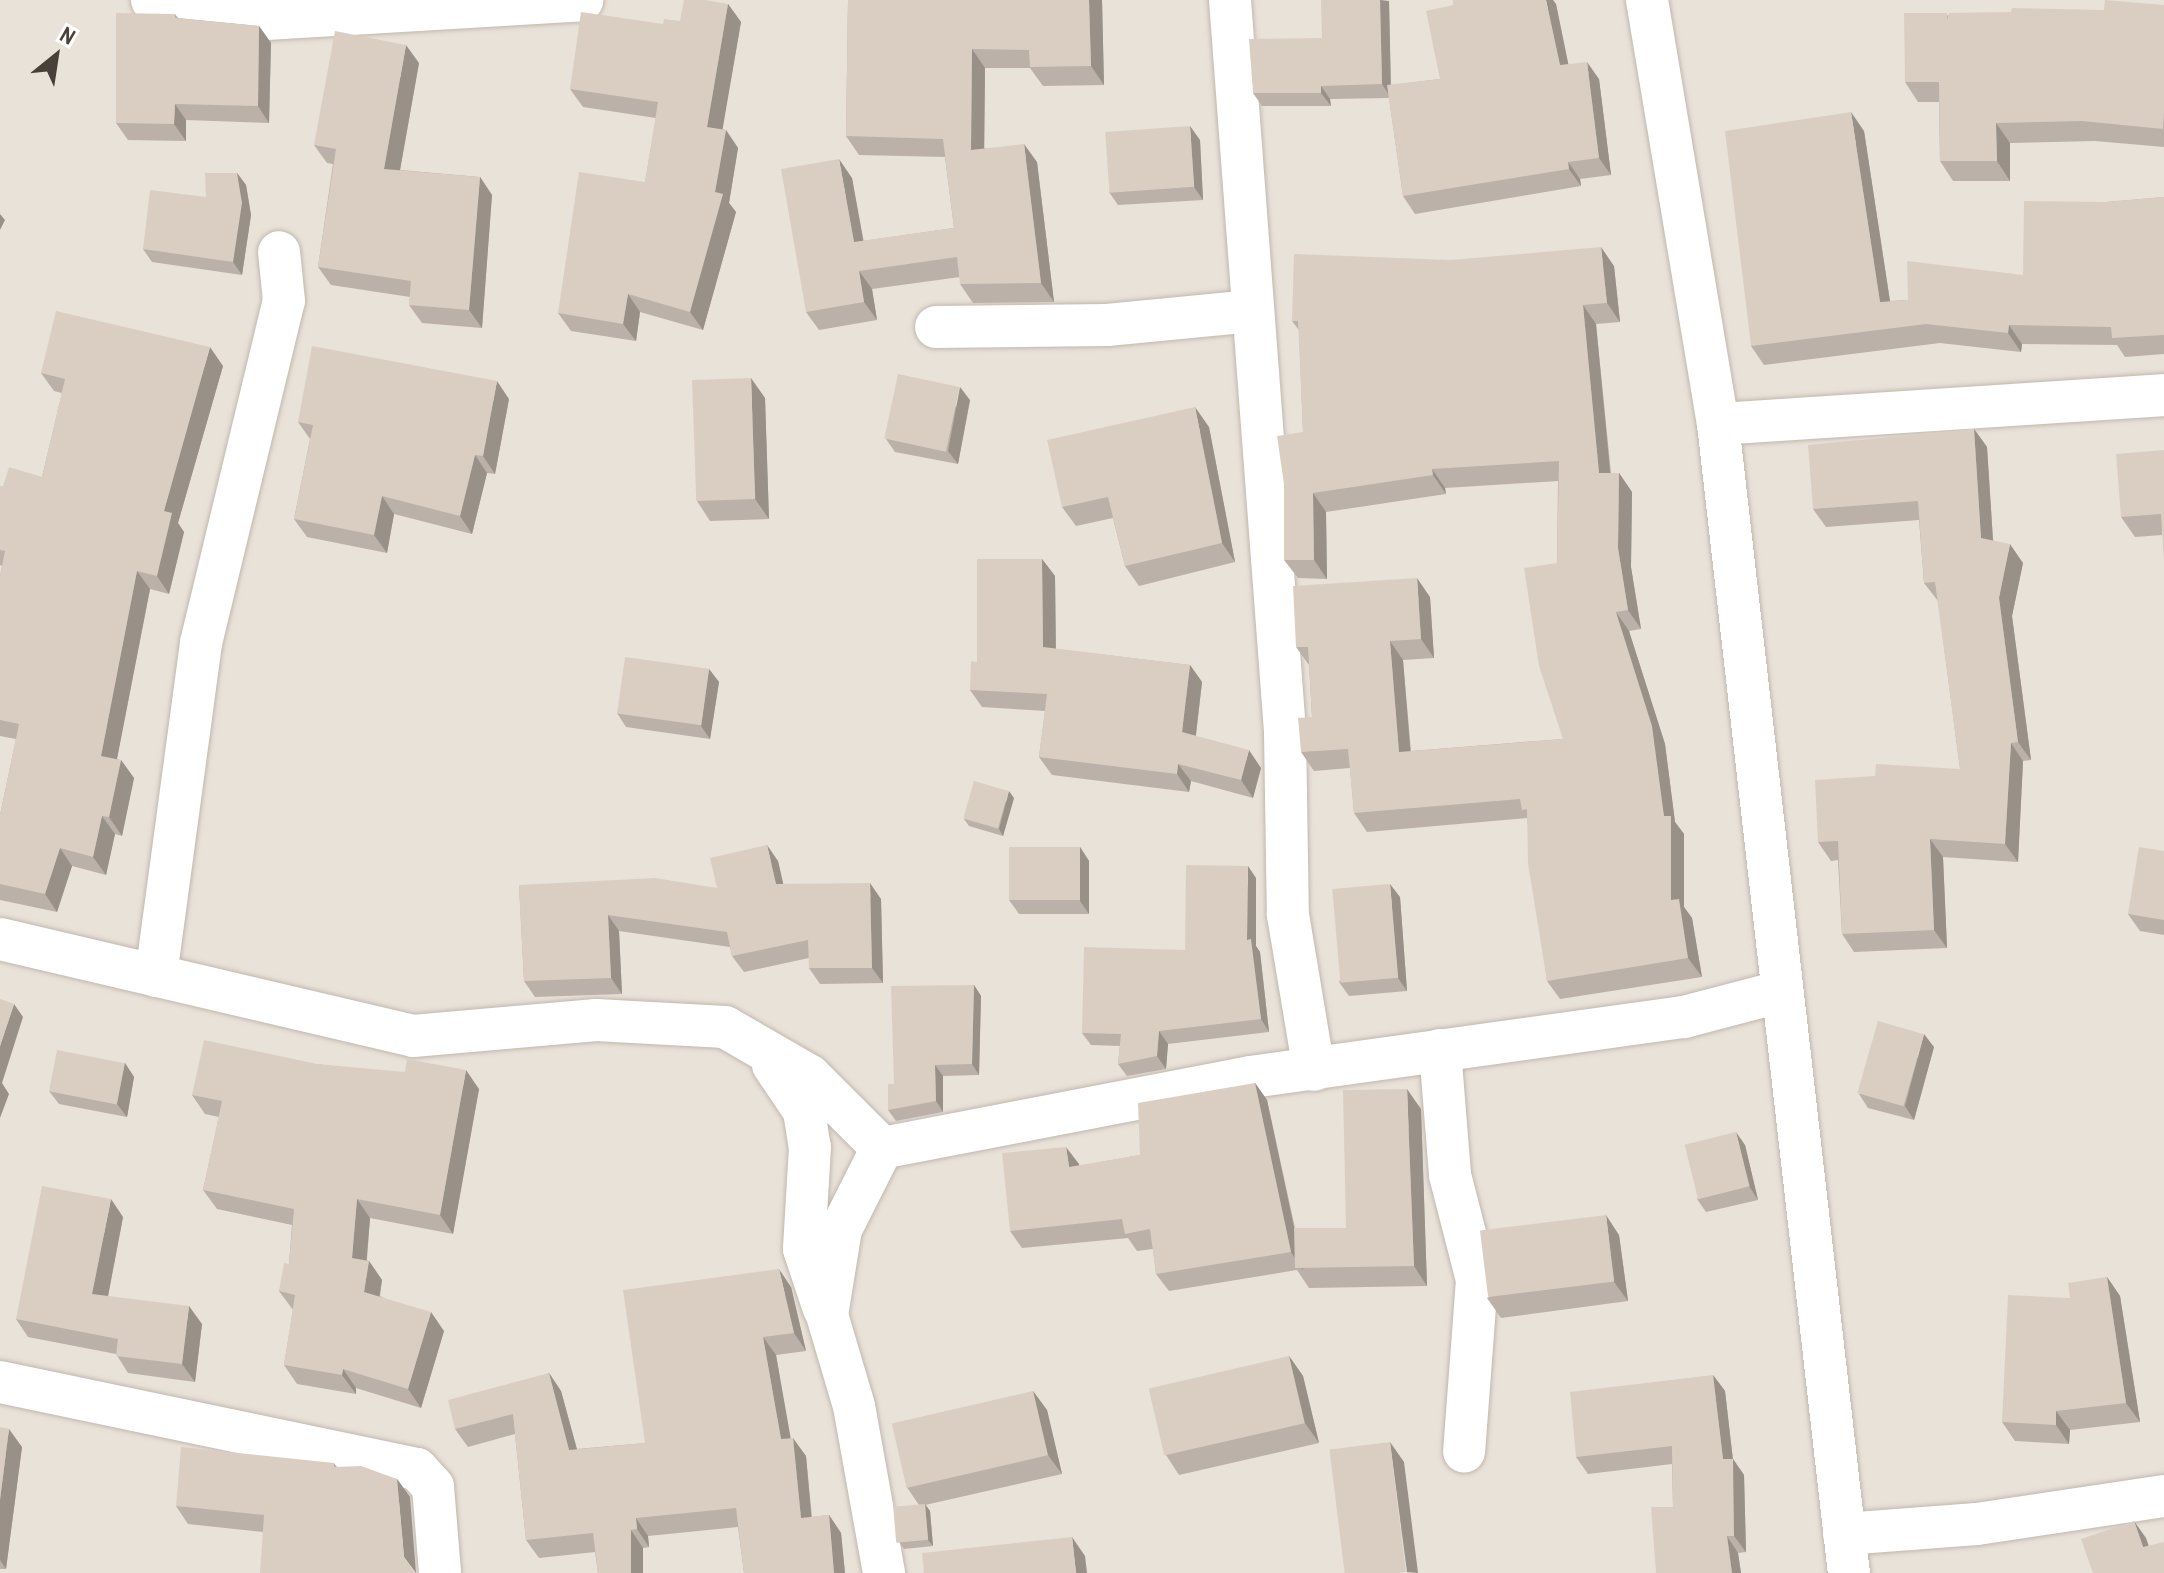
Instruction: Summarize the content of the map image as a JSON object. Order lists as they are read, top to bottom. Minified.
{"north":"top right"}
